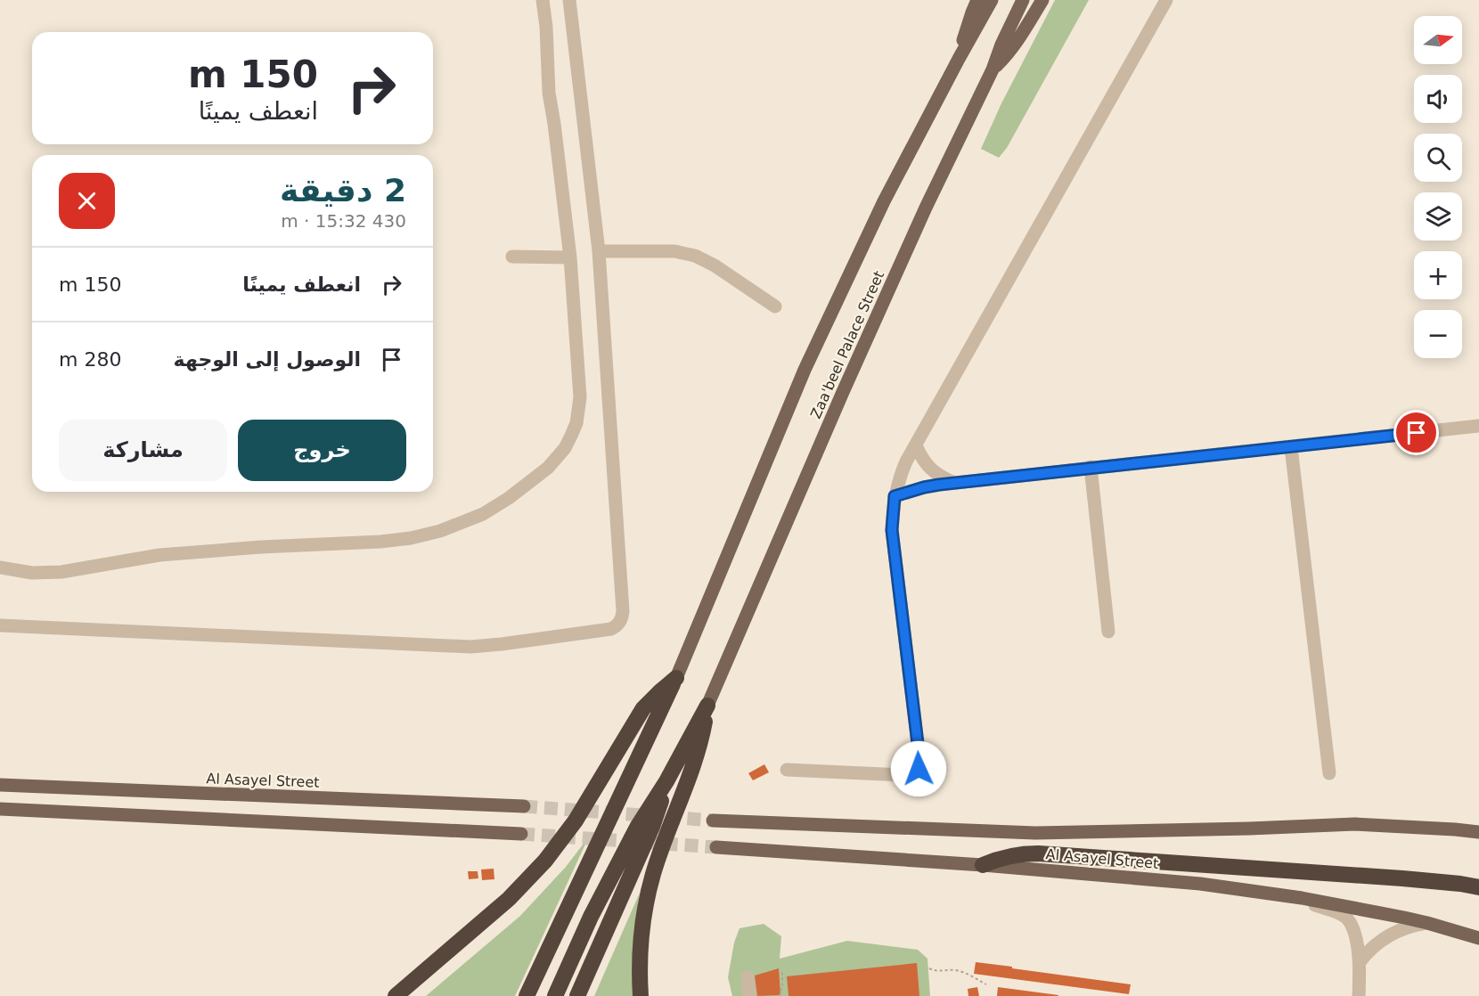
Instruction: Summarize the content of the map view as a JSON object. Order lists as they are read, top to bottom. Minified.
{"streets":{"main road":["Zaa'beel Palace Street","Al Asayel Street"]},"north":"right","page":{"map_buttons":["+","−"],"turn":["150 m","انعطف يمينًا"],"heading":["2 دقيقة","430 m · 15:32"],"list":[{"name":"انعطف يمينًا","value":"150 m"},{"name":"الوصول إلى الوجهة","value":"280 m"}],"buttons":["خروج","مشاركة"]}}
